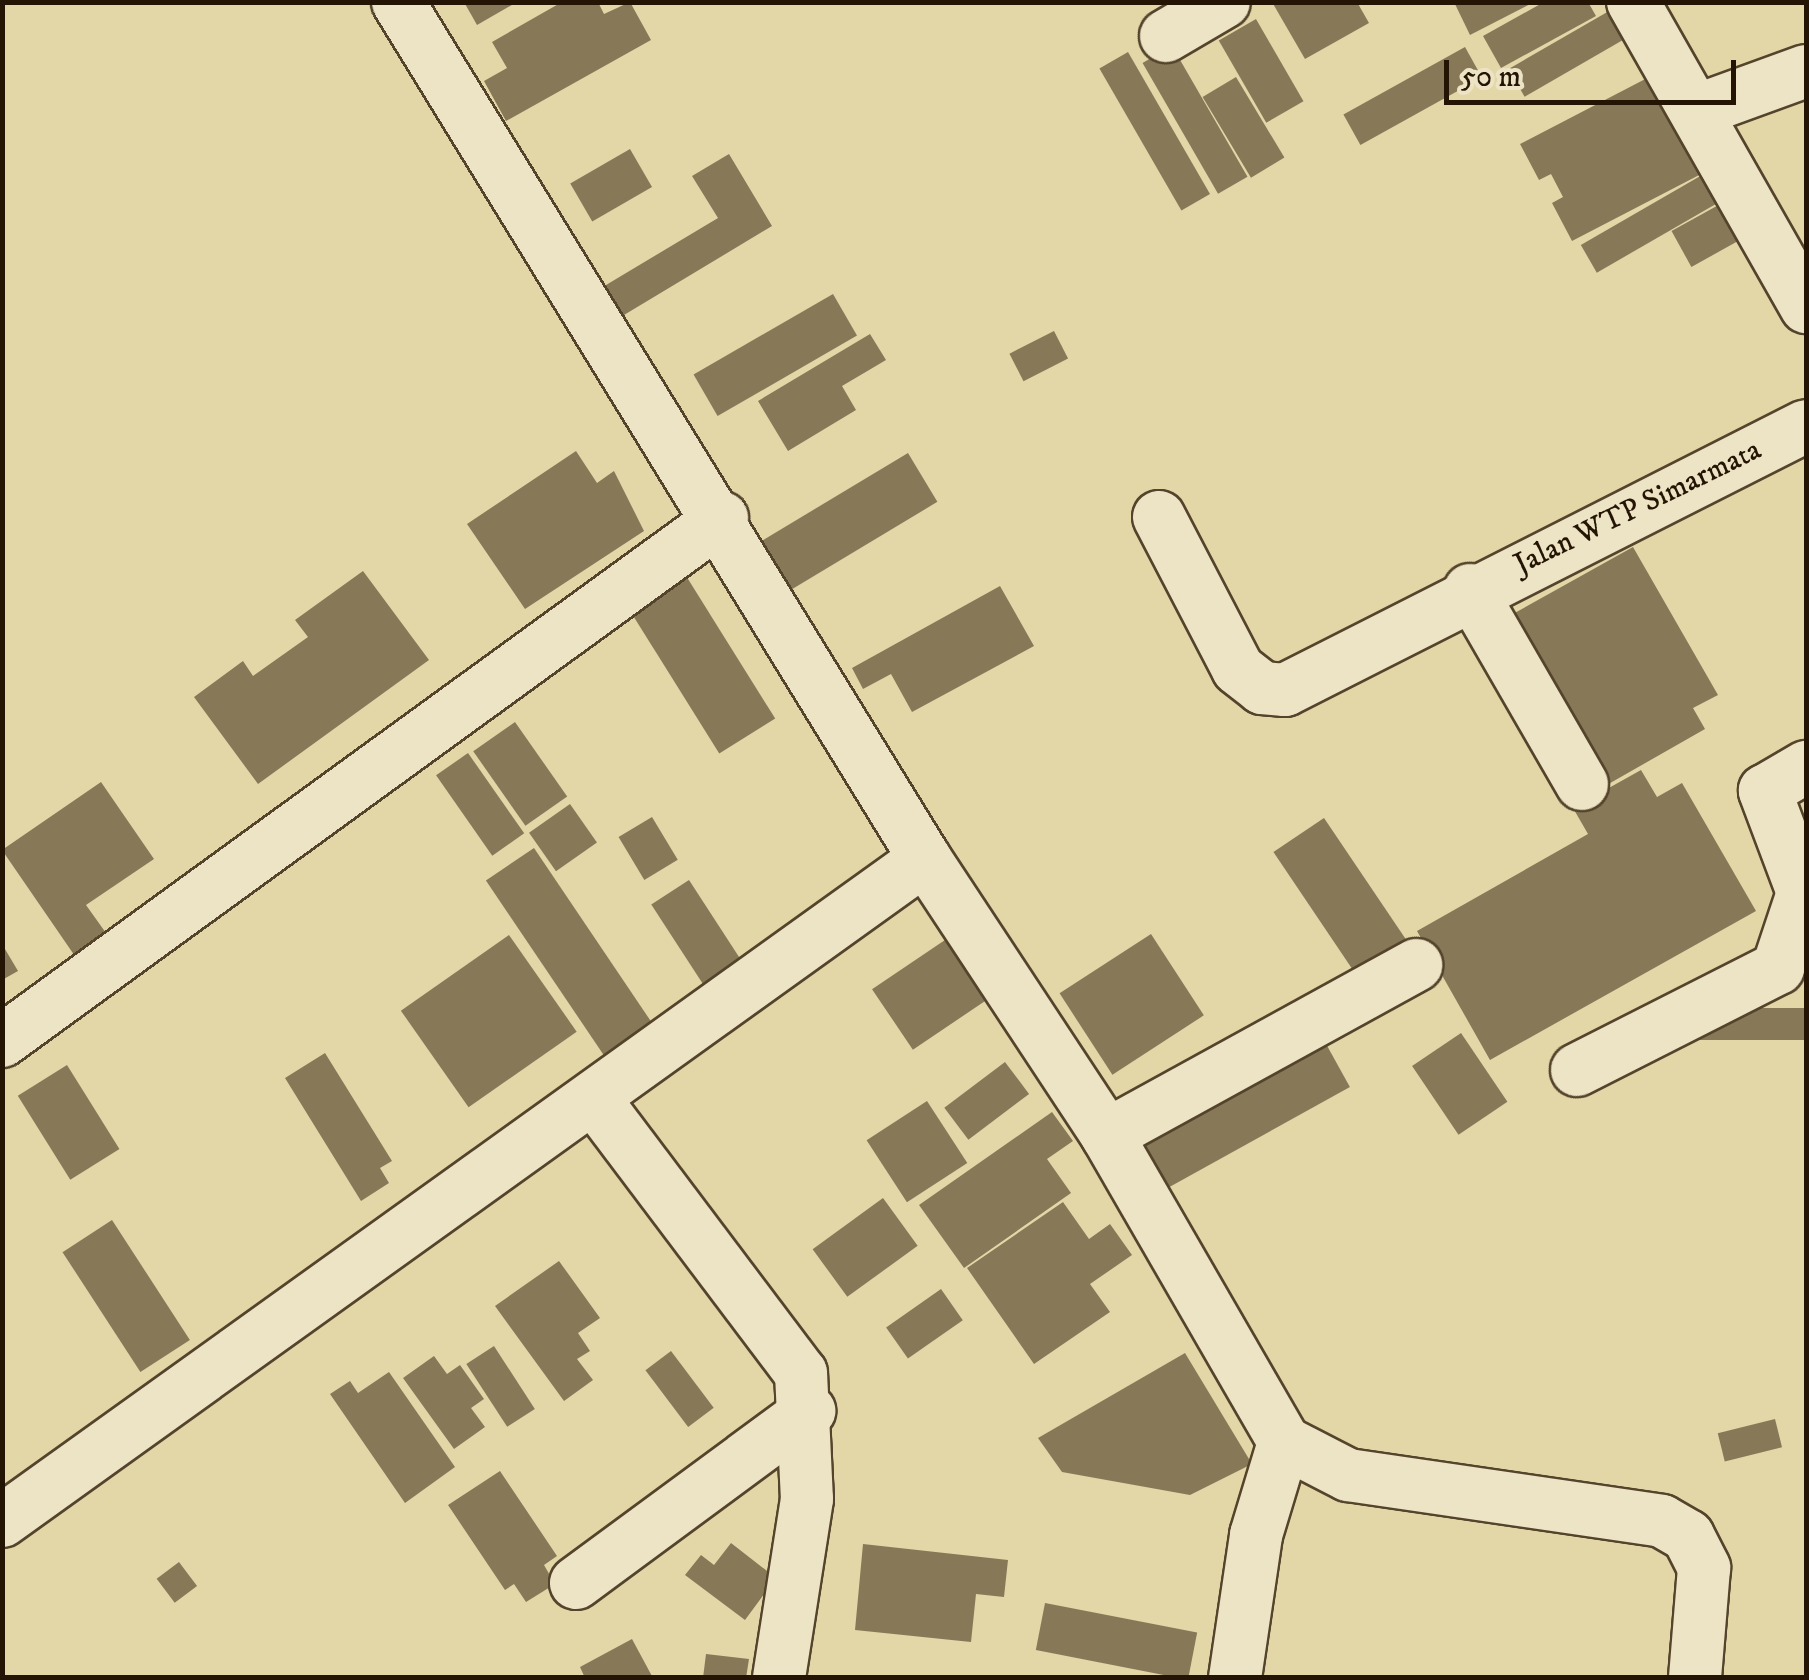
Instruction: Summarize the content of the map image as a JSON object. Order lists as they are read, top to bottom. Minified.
{"streets":{"street":["Jalan WTP Simarmata"]},"scale_bar":"50 m"}
